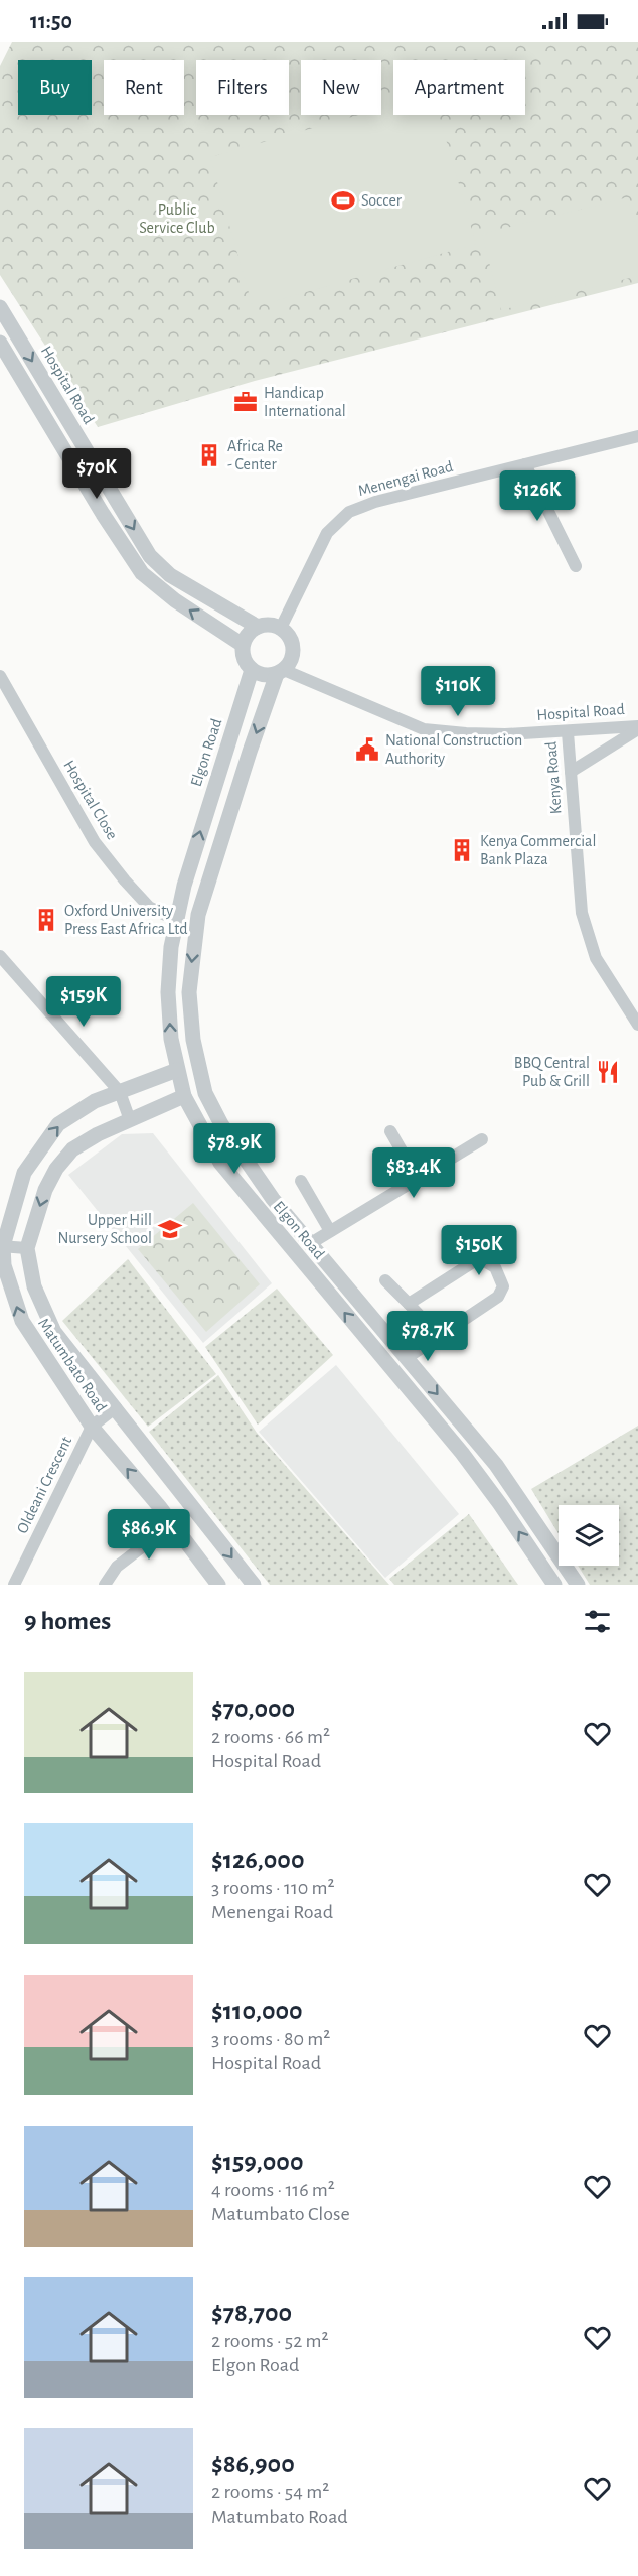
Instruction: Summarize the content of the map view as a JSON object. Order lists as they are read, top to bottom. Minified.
{"streets":{"street":["Hospital Road","Menengai Road","Elgon Road","Kenya Road","Hospital Close","Matumbato Road","Oldeani Crescent"]},"crossings":[["Hospital Road","Menengai Road"],["Hospital Road","Elgon Road"],["Hospital Road","Kenya Road"],["Menengai Road","Elgon Road"],["Elgon Road","Hospital Close"],["Elgon Road","Matumbato Road"],["Matumbato Road","Oldeani Crescent"]],"parks":["Public Service Club"],"places":{"sports":["Soccer"],"office":["Handicap International"],"building":["Africa Re - Center","Kenya Commercial Bank Plaza","Oxford University Press East Africa Ltd"],"public building":["National Construction Authority"],"restaurant":["BBQ Central Pub & Grill"],"school or university":["Upper Hill Nursery School"]},"page":{"status":"11:50","chip":["Buy","Rent","Filters","New","Apartment"],"price":["$70K","$126K","$110K","$159K","$78.9K","$83.4K","$150K","$78.7K","$86.9K"],"heading":"9 homes","list":[{"name":"$70,000","note":"2 rooms · 66 m² · Hospital Road"},{"name":"$126,000","note":"3 rooms · 110 m² · Menengai Road"},{"name":"$110,000","note":"3 rooms · 80 m² · Hospital Road"},{"name":"$159,000","note":"4 rooms · 116 m² · Matumbato Close"},{"name":"$78,700","note":"2 rooms · 52 m² · Elgon Road"},{"name":"$86,900","note":"2 rooms · 54 m² · Matumbato Road"}]}}
